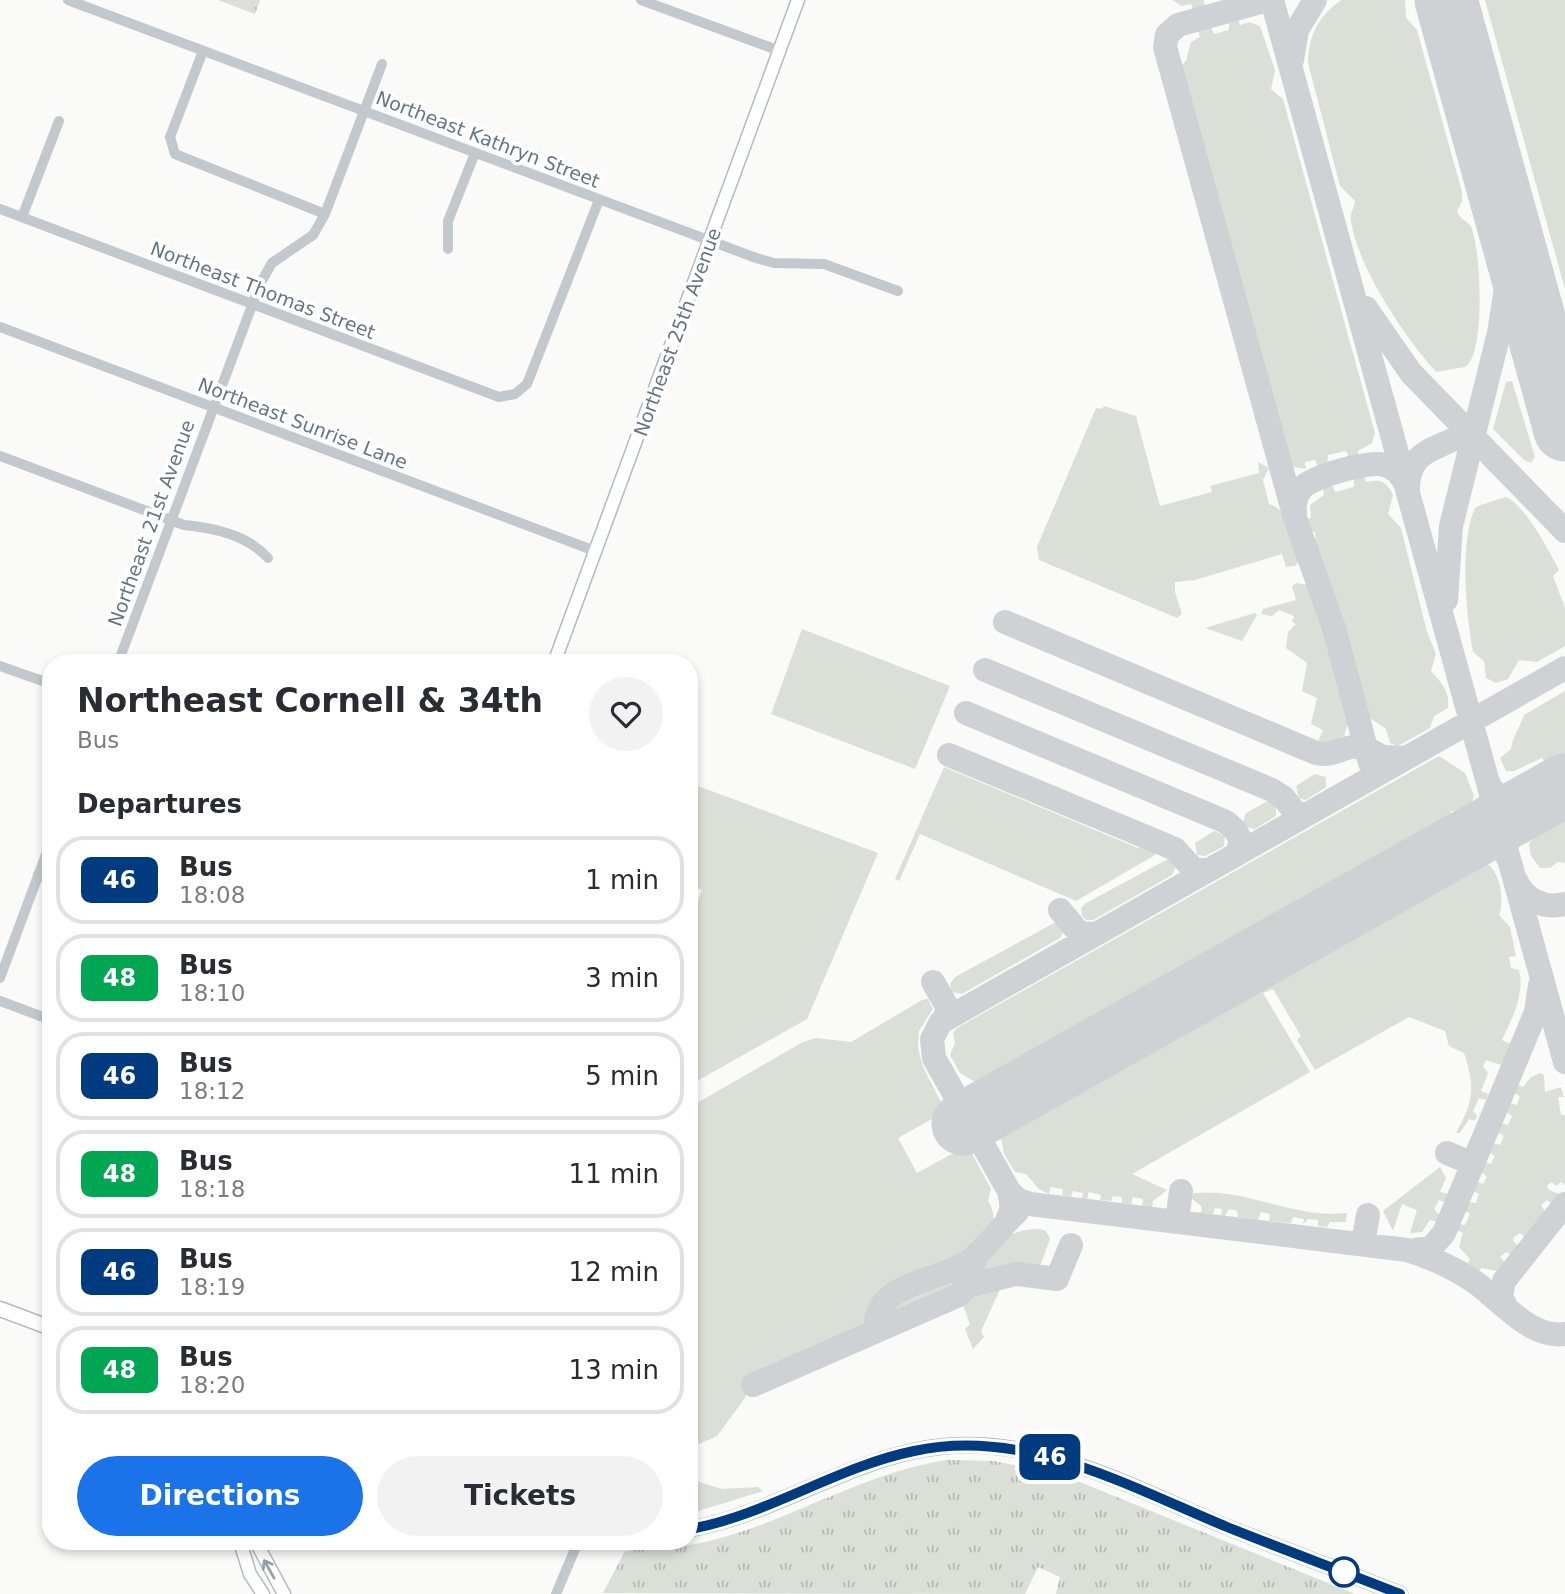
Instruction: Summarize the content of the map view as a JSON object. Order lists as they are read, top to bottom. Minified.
{"streets":{"main road":["Northeast 25th Avenue"],"street":["Northeast Kathryn Street","Northeast Thomas Street","Northeast Sunrise Lane","Northeast 21st Avenue"]},"crossings":[["Northeast Kathryn Street","Northeast Thomas Street"],["Northeast Kathryn Street","Northeast 25th Avenue"],["Northeast Kathryn Street","Northeast 21st Avenue"],["Northeast Thomas Street","Northeast 21st Avenue"],["Northeast 25th Avenue","Northeast Sunrise Lane"],["Northeast Sunrise Lane","Northeast 21st Avenue"]],"lines":["bus line 46"],"page":{"on_map":"46","heading":[["Northeast Cornell & 34th","Bus"],"Departures"],"list":[{"mark":"46","name":"Bus","note":"18:08","value":"1 min"},{"mark":"48","name":"Bus","note":"18:10","value":"3 min"},{"mark":"46","name":"Bus","note":"18:12","value":"5 min"},{"mark":"48","name":"Bus","note":"18:18","value":"11 min"},{"mark":"46","name":"Bus","note":"18:19","value":"12 min"},{"mark":"48","name":"Bus","note":"18:20","value":"13 min"}],"buttons":["Directions","Tickets"]}}
